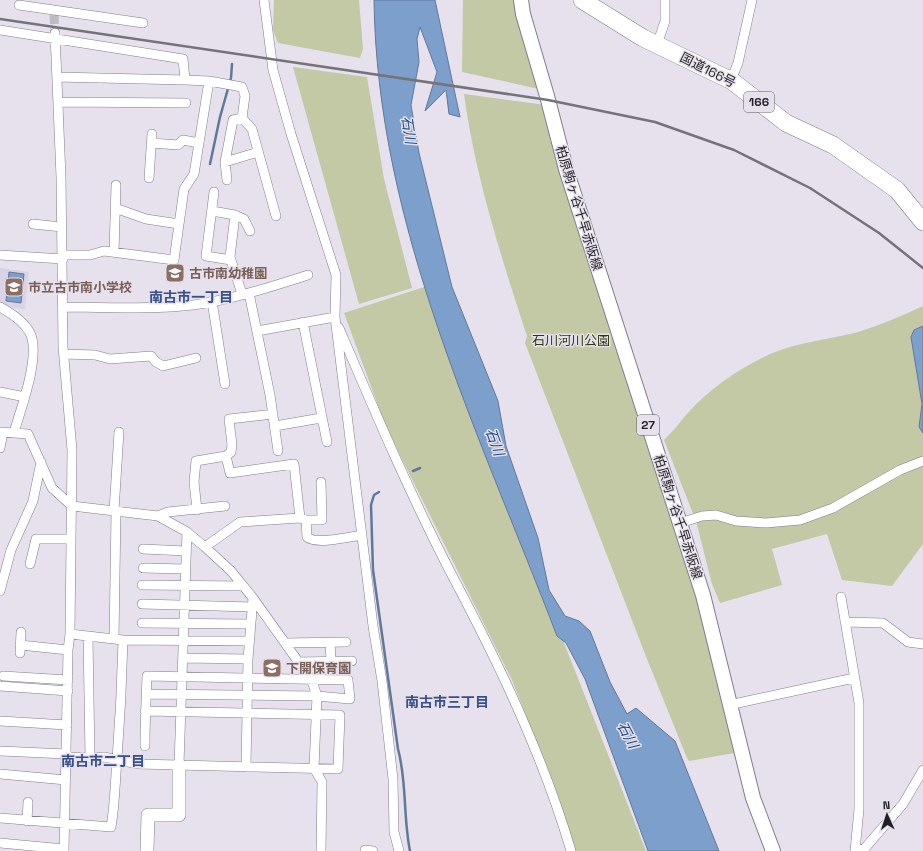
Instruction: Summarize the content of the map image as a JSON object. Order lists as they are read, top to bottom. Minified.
{"streets":{"highway":["国道166号","166"],"main road":["柏原駒ヶ谷千早赤阪線","27"]},"districts":["南古市一丁目","南古市三丁目","南古市二丁目"],"water":["石川"],"parks":["石川河川公園"],"places":{"school or university":["古市南幼稚園","市立古市南小学校","下開保育園"]},"north":"top"}
